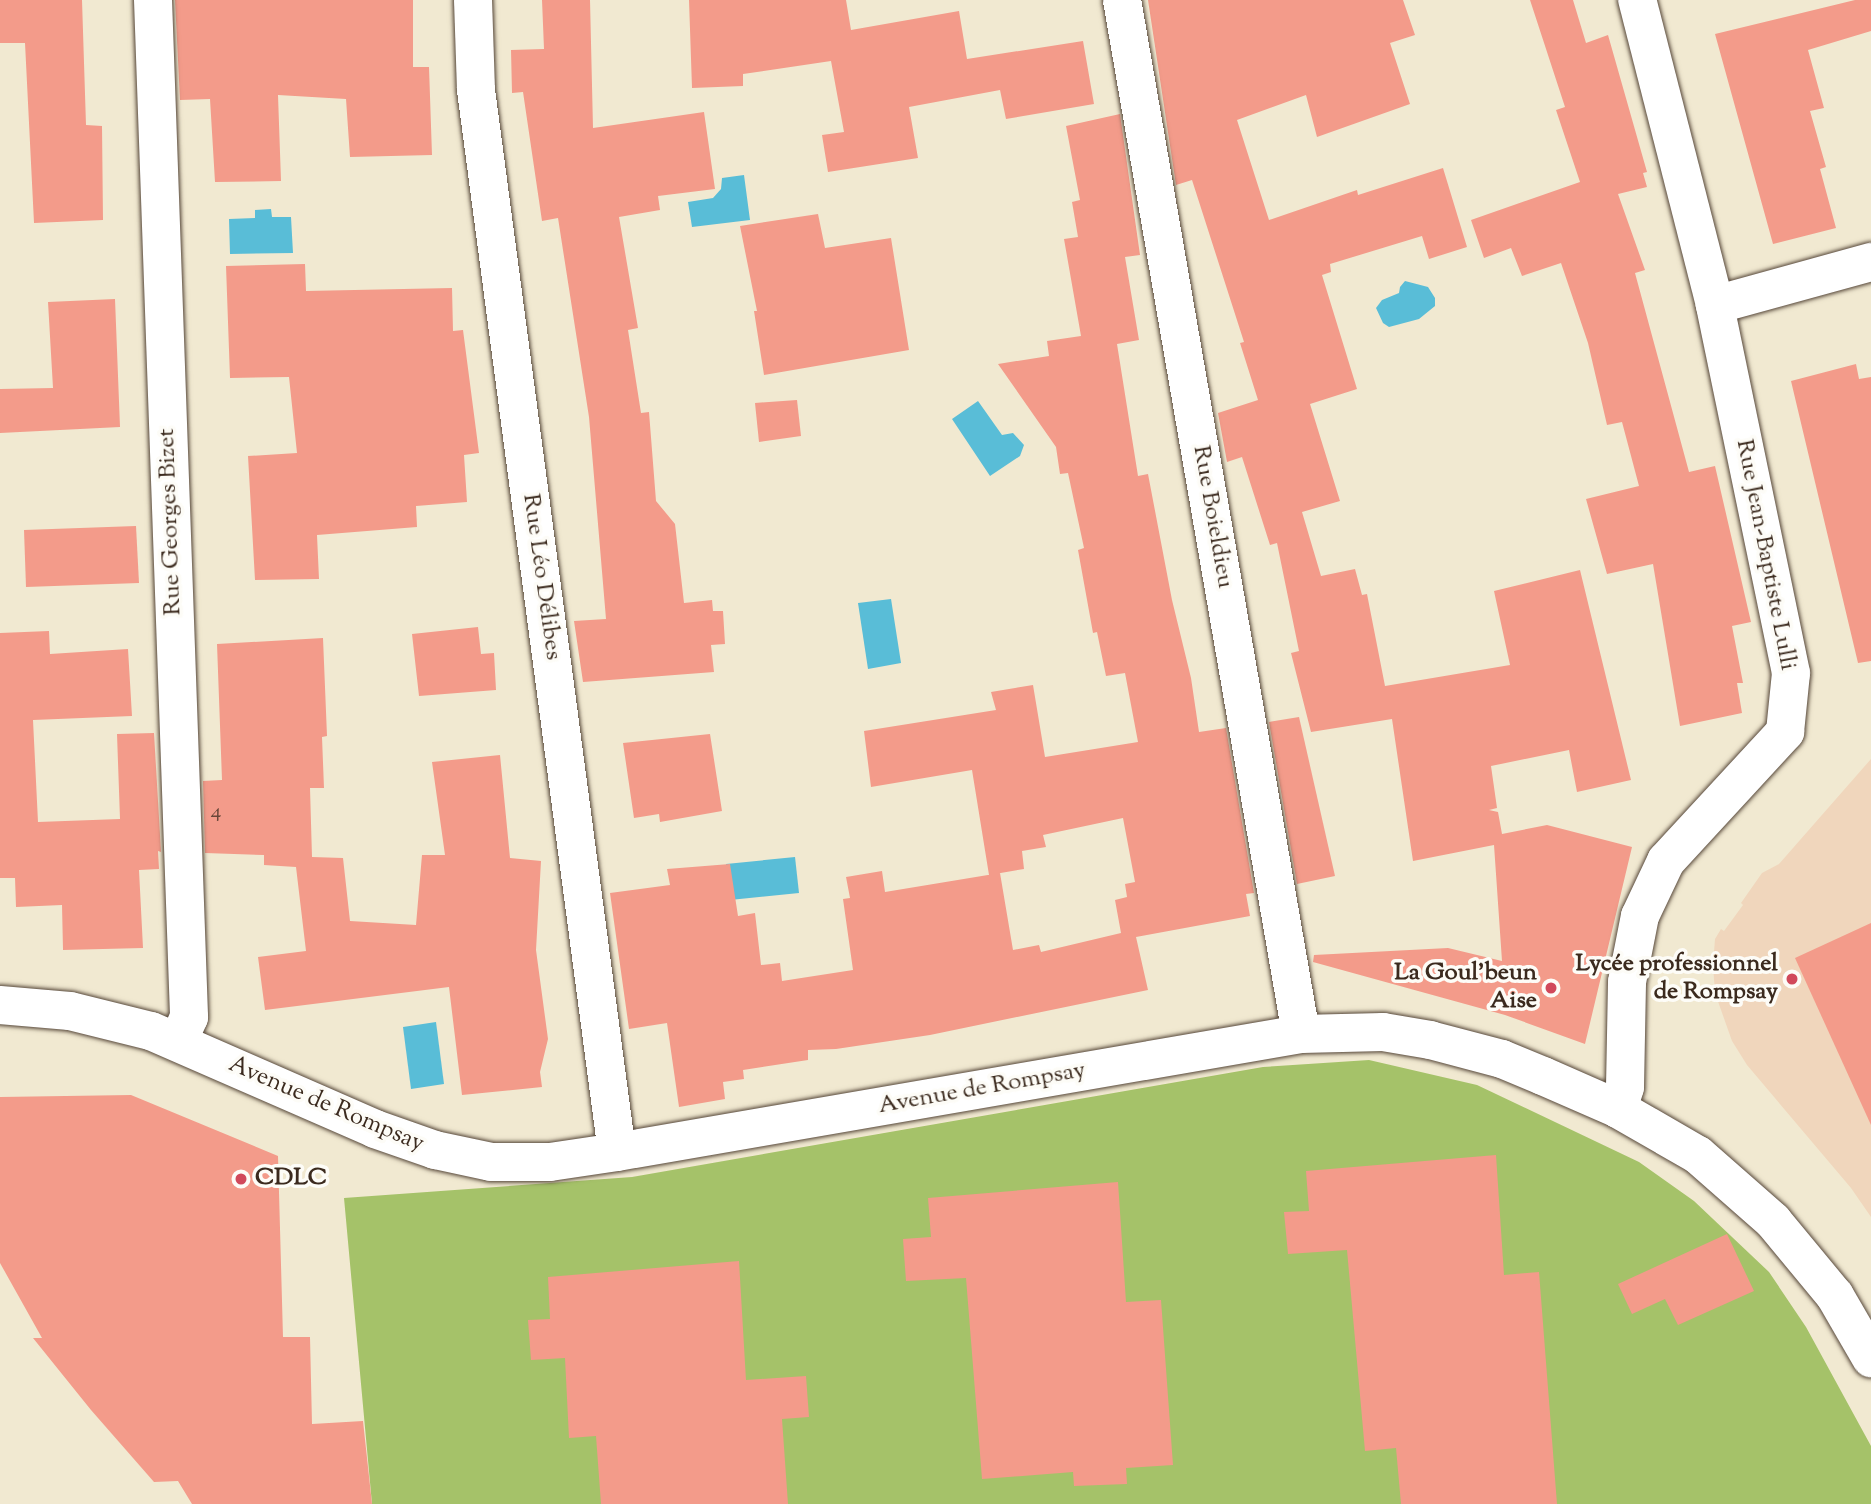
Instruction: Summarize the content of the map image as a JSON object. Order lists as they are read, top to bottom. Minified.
{"streets":{"street":["Rue Boieldieu","Rue Georges Bizet","Rue Jean-Baptiste Lulli","Rue Léo Délibes","Avenue de Rompsay"]},"crossings":[["Rue Boieldieu","Avenue de Rompsay"],["Rue Georges Bizet","Avenue de Rompsay"],["Rue Jean-Baptiste Lulli","Avenue de Rompsay"],["Rue Léo Délibes","Avenue de Rompsay"]],"places":["Lycée professionnel de Rompsay","La Goul'beun Aise","CDLC"],"house_numbers":["4"]}
